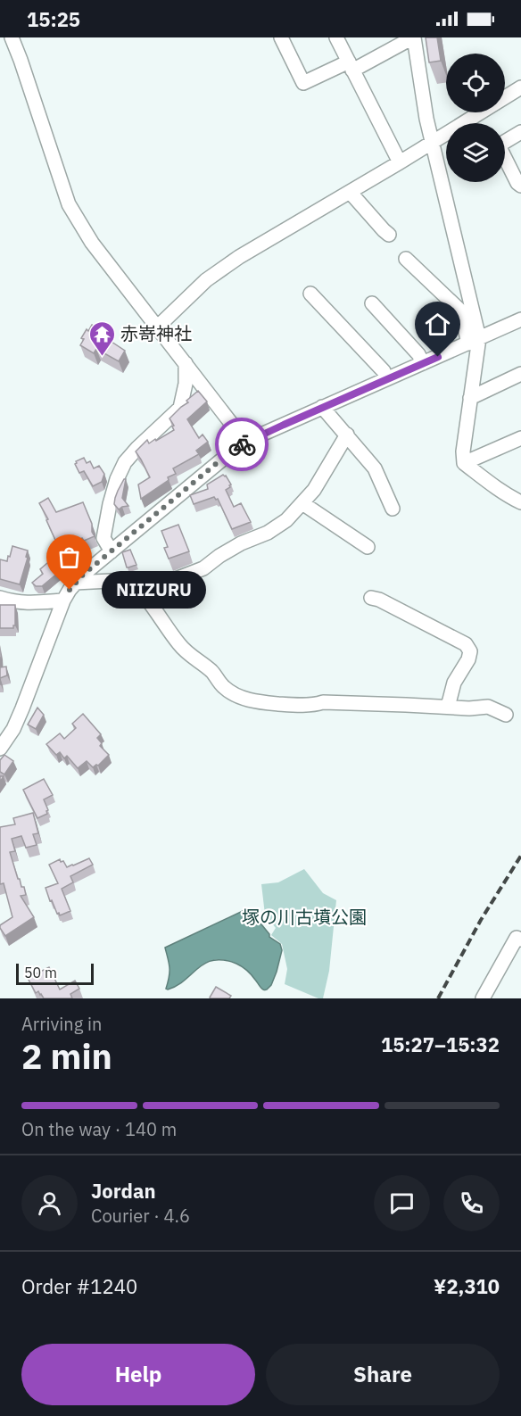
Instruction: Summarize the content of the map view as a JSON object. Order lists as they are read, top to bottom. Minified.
{"parks":["塚の川古墳公園"],"places":{"temple":["赤嵜神社"],"other":["NIIZURU"]},"scale_bar":"50 m","page":{"status":"15:25","bubble":"NIIZURU","scale":"50 m","heading":["2 min","Arriving in","15:27–15:32"],"panel":["Jordan","Courier · 4.6","Order #1240","¥2,310"],"bar":"On the way · 140 m","buttons":["Help","Share"]}}
